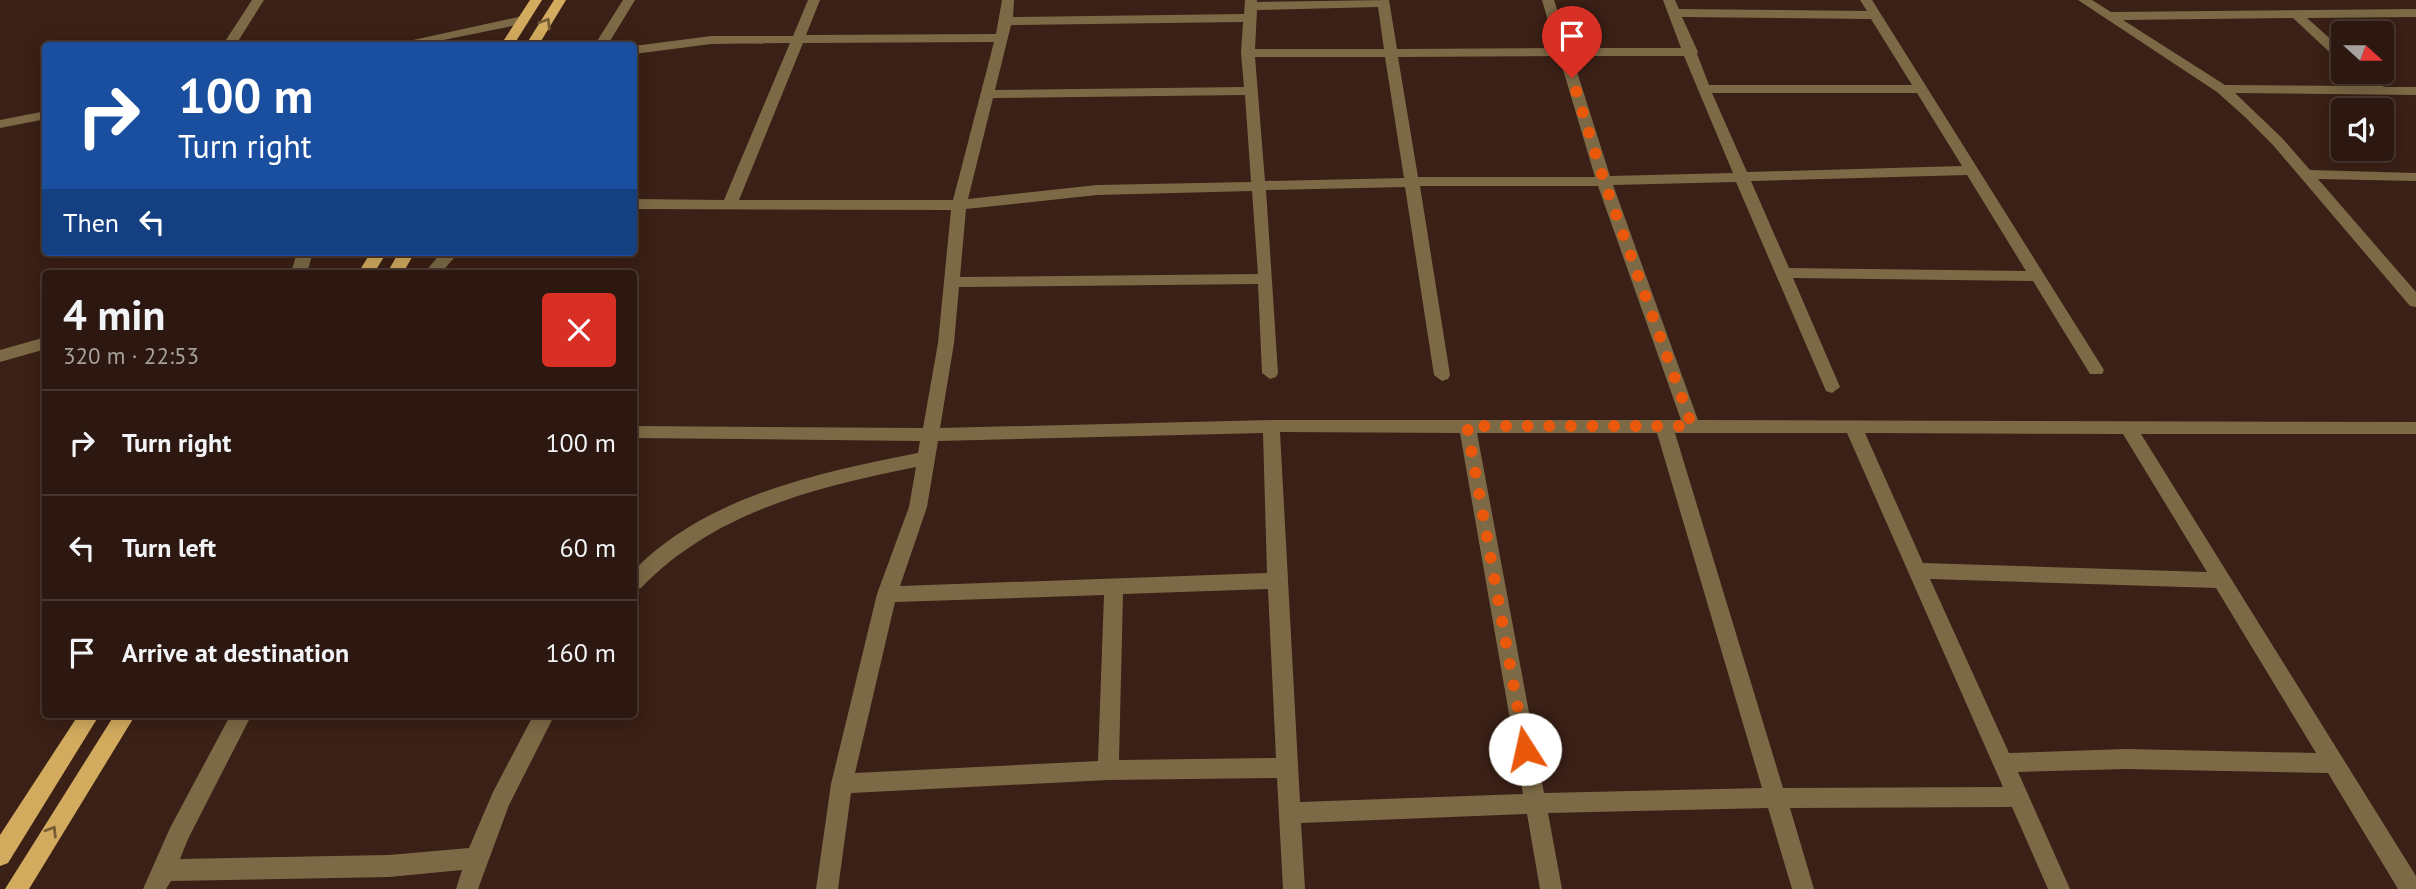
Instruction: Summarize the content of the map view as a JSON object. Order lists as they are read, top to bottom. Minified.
{"north":"right","page":{"turn":["100 m","Turn right"],"then":"Then","heading":["4 min","320 m · 22:53"],"list":[{"name":"Turn right","value":"100 m"},{"name":"Turn left","value":"60 m"},{"name":"Arrive at destination","value":"160 m"}]}}
